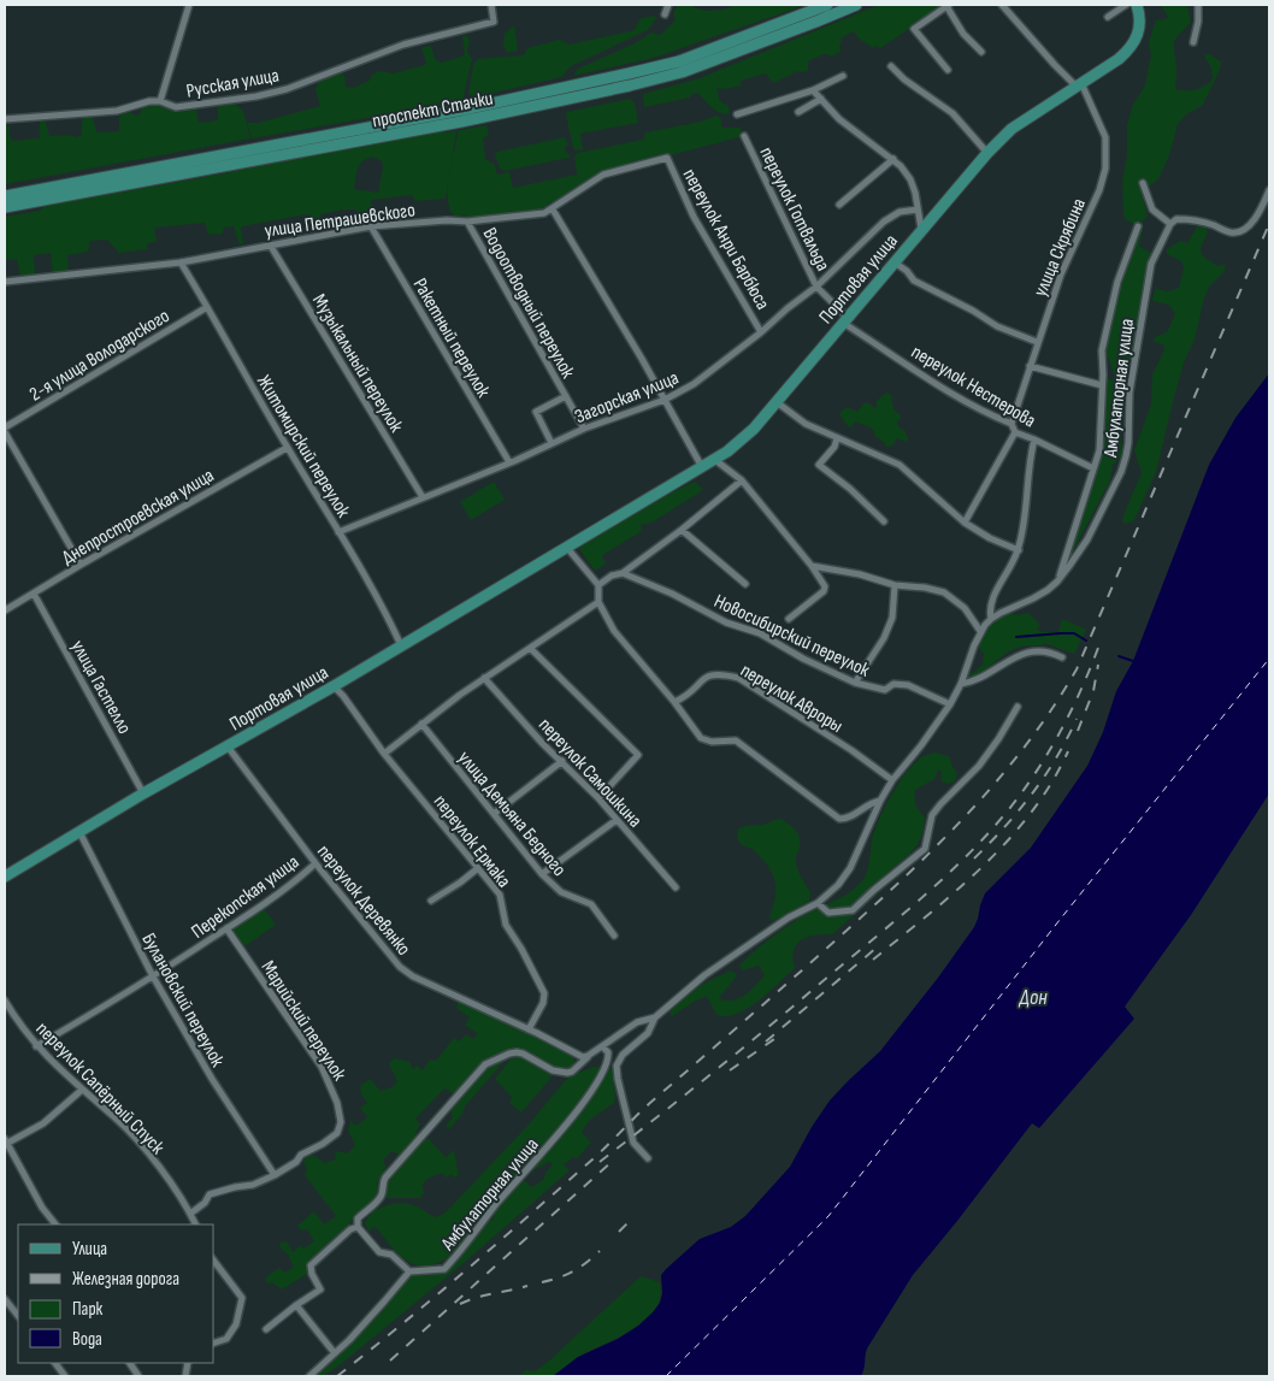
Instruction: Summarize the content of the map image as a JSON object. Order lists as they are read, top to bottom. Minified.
{"streets":{"main road":["проспект Стачки","Портовая улица"],"street":["Русская улица","переулок Готвальда","улица Петрашевского","переулок Анри Барбюса","улица Скрябина","Водоотводный переулок","Ракетный переулок","2-я улица Володарского","Музыкальный переулок","переулок Нестерова","Амбулаторная улица","Загорская улица","Житомирский переулок","Днепростроевская улица","Новосибирский переулок","улица Гастелло","переулок Авроры","переулок Самошкина","улица Демьяна Бедного","переулок Ермака","Перекопская улица","переулок Деревянко","Булановский переулок","Марийский переулок","переулок Сапёрный Спуск"]},"crossings":[["переулок Готвальда","Портовая улица"],["переулок Готвальда","переулок Нестерова"],["переулок Готвальда","Загорская улица"],["улица Петрашевского","переулок Анри Барбюса"],["улица Петрашевского","Водоотводный переулок"],["улица Петрашевского","Ракетный переулок"],["улица Петрашевского","Музыкальный переулок"],["улица Петрашевского","Житомирский переулок"],["переулок Анри Барбюса","Загорская улица"],["улица Скрябина","Портовая улица"],["улица Скрябина","переулок Нестерова"],["Портовая улица","переулок Нестерова"],["Портовая улица","Житомирский переулок"],["Портовая улица","улица Гастелло"],["Портовая улица","переулок Ермака"],["Портовая улица","переулок Деревянко"],["Портовая улица","Булановский переулок"],["Водоотводный переулок","Загорская улица"],["Ракетный переулок","Загорская улица"],["2-я улица Володарского","Житомирский переулок"],["Музыкальный переулок","Загорская улица"],["переулок Нестерова","Амбулаторная улица"],["Амбулаторная улица","Новосибирский переулок"],["Амбулаторная улица","переулок Авроры"],["Амбулаторная улица","переулок Деревянко"],["Загорская улица","Житомирский переулок"],["Житомирский переулок","Днепростроевская улица"],["Днепростроевская улица","улица Гастелло"],["переулок Ермака","переулок Деревянко"],["Перекопская улица","переулок Деревянко"],["Перекопская улица","Булановский переулок"],["Перекопская улица","Марийский переулок"],["Перекопская улица","переулок Сапёрный Спуск"],["Булановский переулок","Марийский переулок"]],"water":["Дон"],"legend":["Улица","Железная дорога","Парк","Вода"]}
